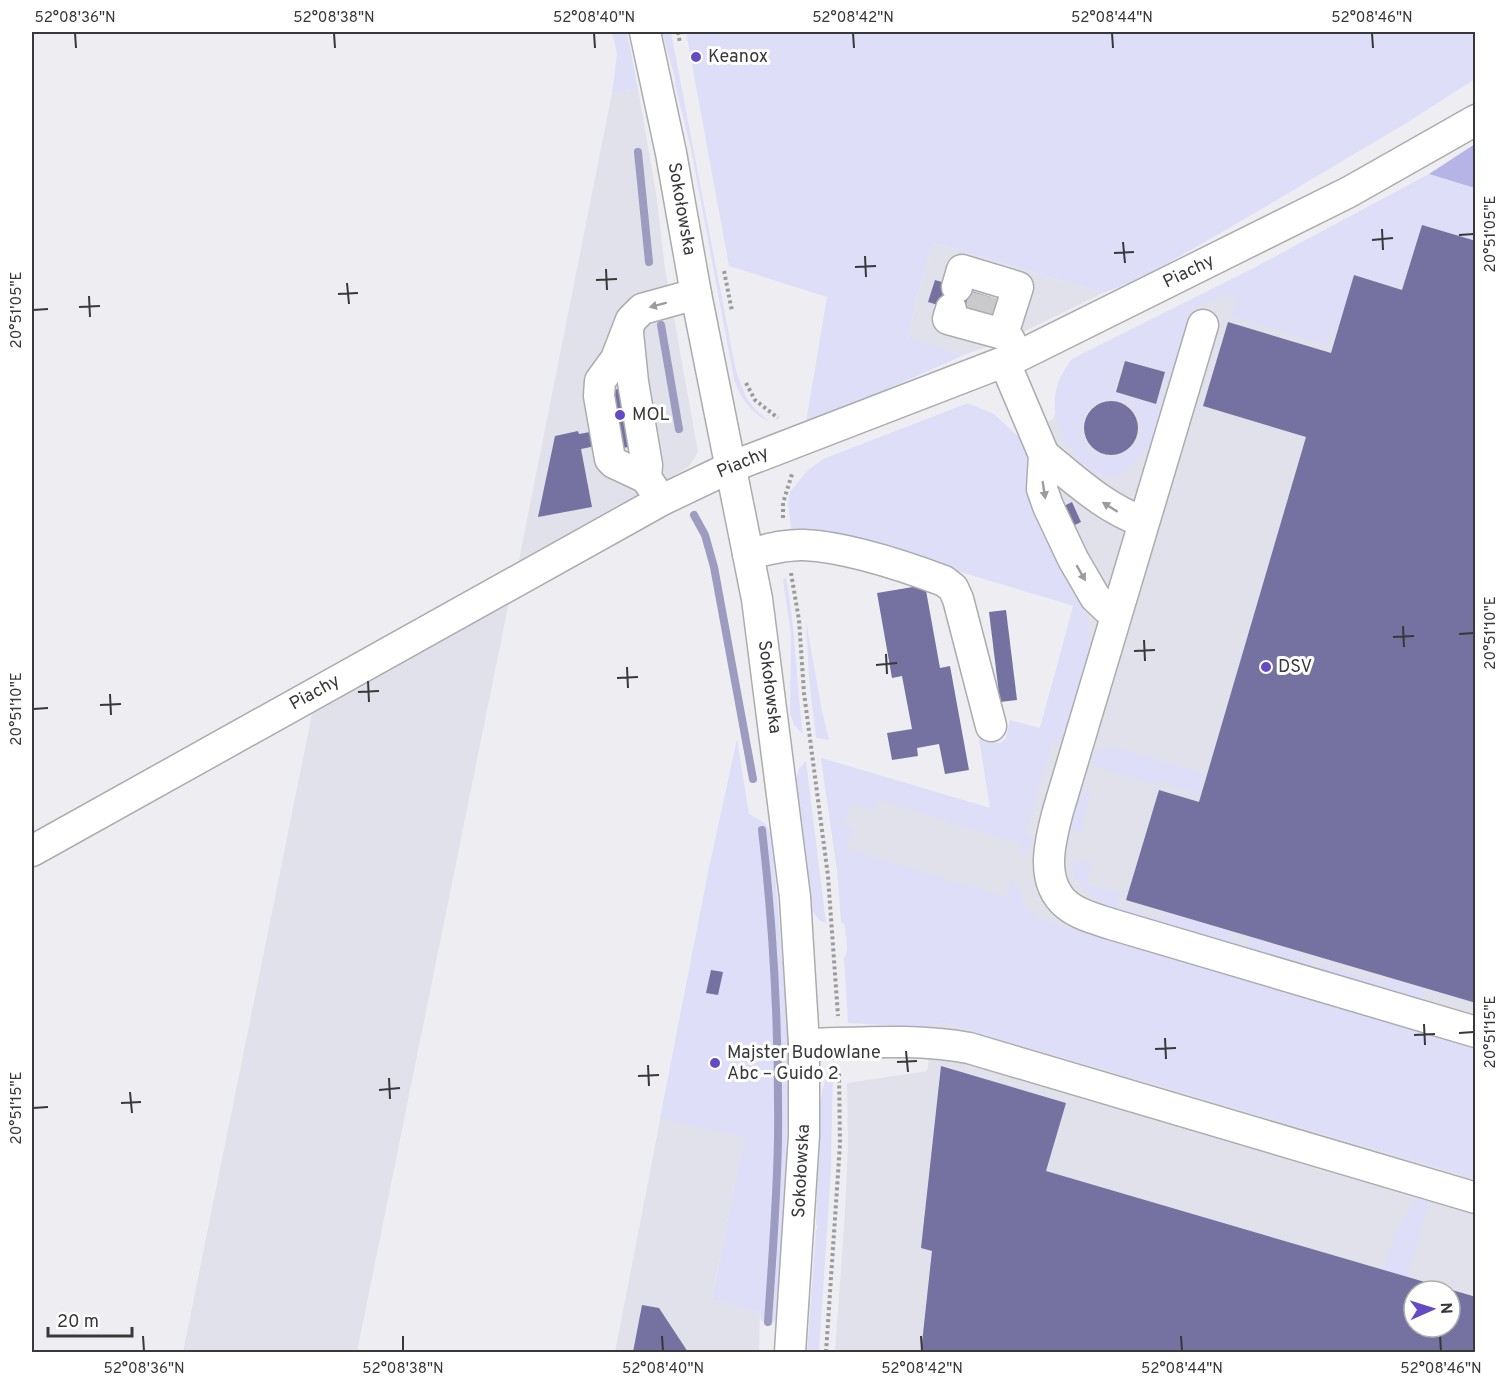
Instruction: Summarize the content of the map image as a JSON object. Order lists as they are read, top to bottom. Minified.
{"streets":{"street":["Sokołowska","Piachy"]},"crossings":[["Sokołowska","Piachy"]],"places":["Keanox","MOL","DSV","Majster Budowlane Abc – Guido 2"],"scale_bar":"20 m","north":"right","coordinates":["52°08'36\"N","52°08'38\"N","52°08'40\"N","52°08'42\"N","52°08'44\"N","52°08'46\"N","20°51'05\"E","20°51'10\"E","20°51'15\"E"]}
